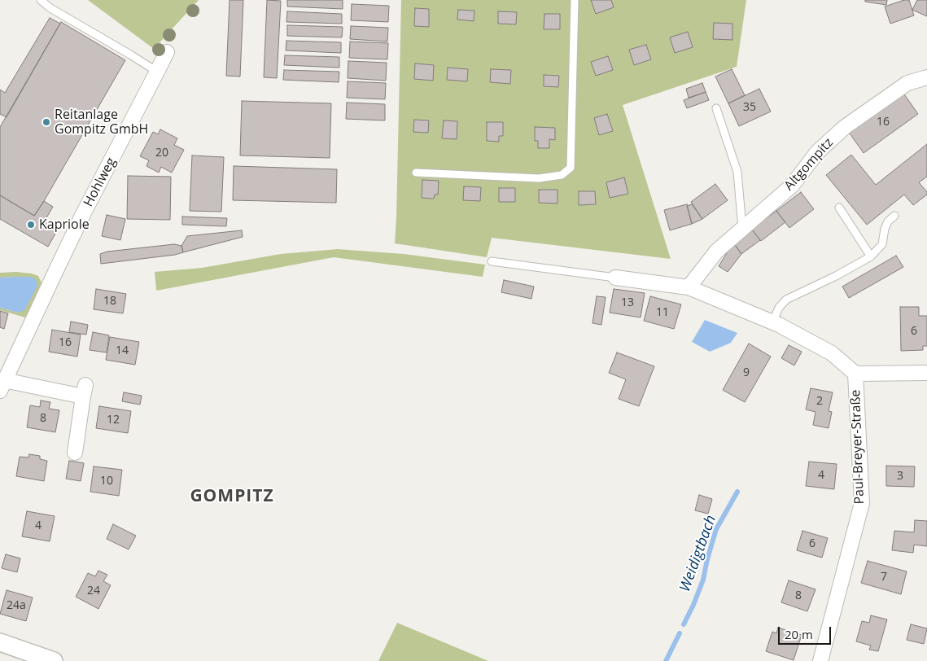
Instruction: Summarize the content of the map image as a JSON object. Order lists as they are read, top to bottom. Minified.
{"streets":{"street":["Altgompitz","Hohlweg","Paul-Breyer-Straße"]},"districts":["GOMPITZ"],"water":["Weidigtbach"],"places":["Reitanlage Gompitz GmbH","Kapriole"],"house_numbers":["35","16","20","18","13","11","6","16","14","9","2","8","12","4","3","10","4","6","7","24","8","24a"],"scale_bar":"20 m"}
